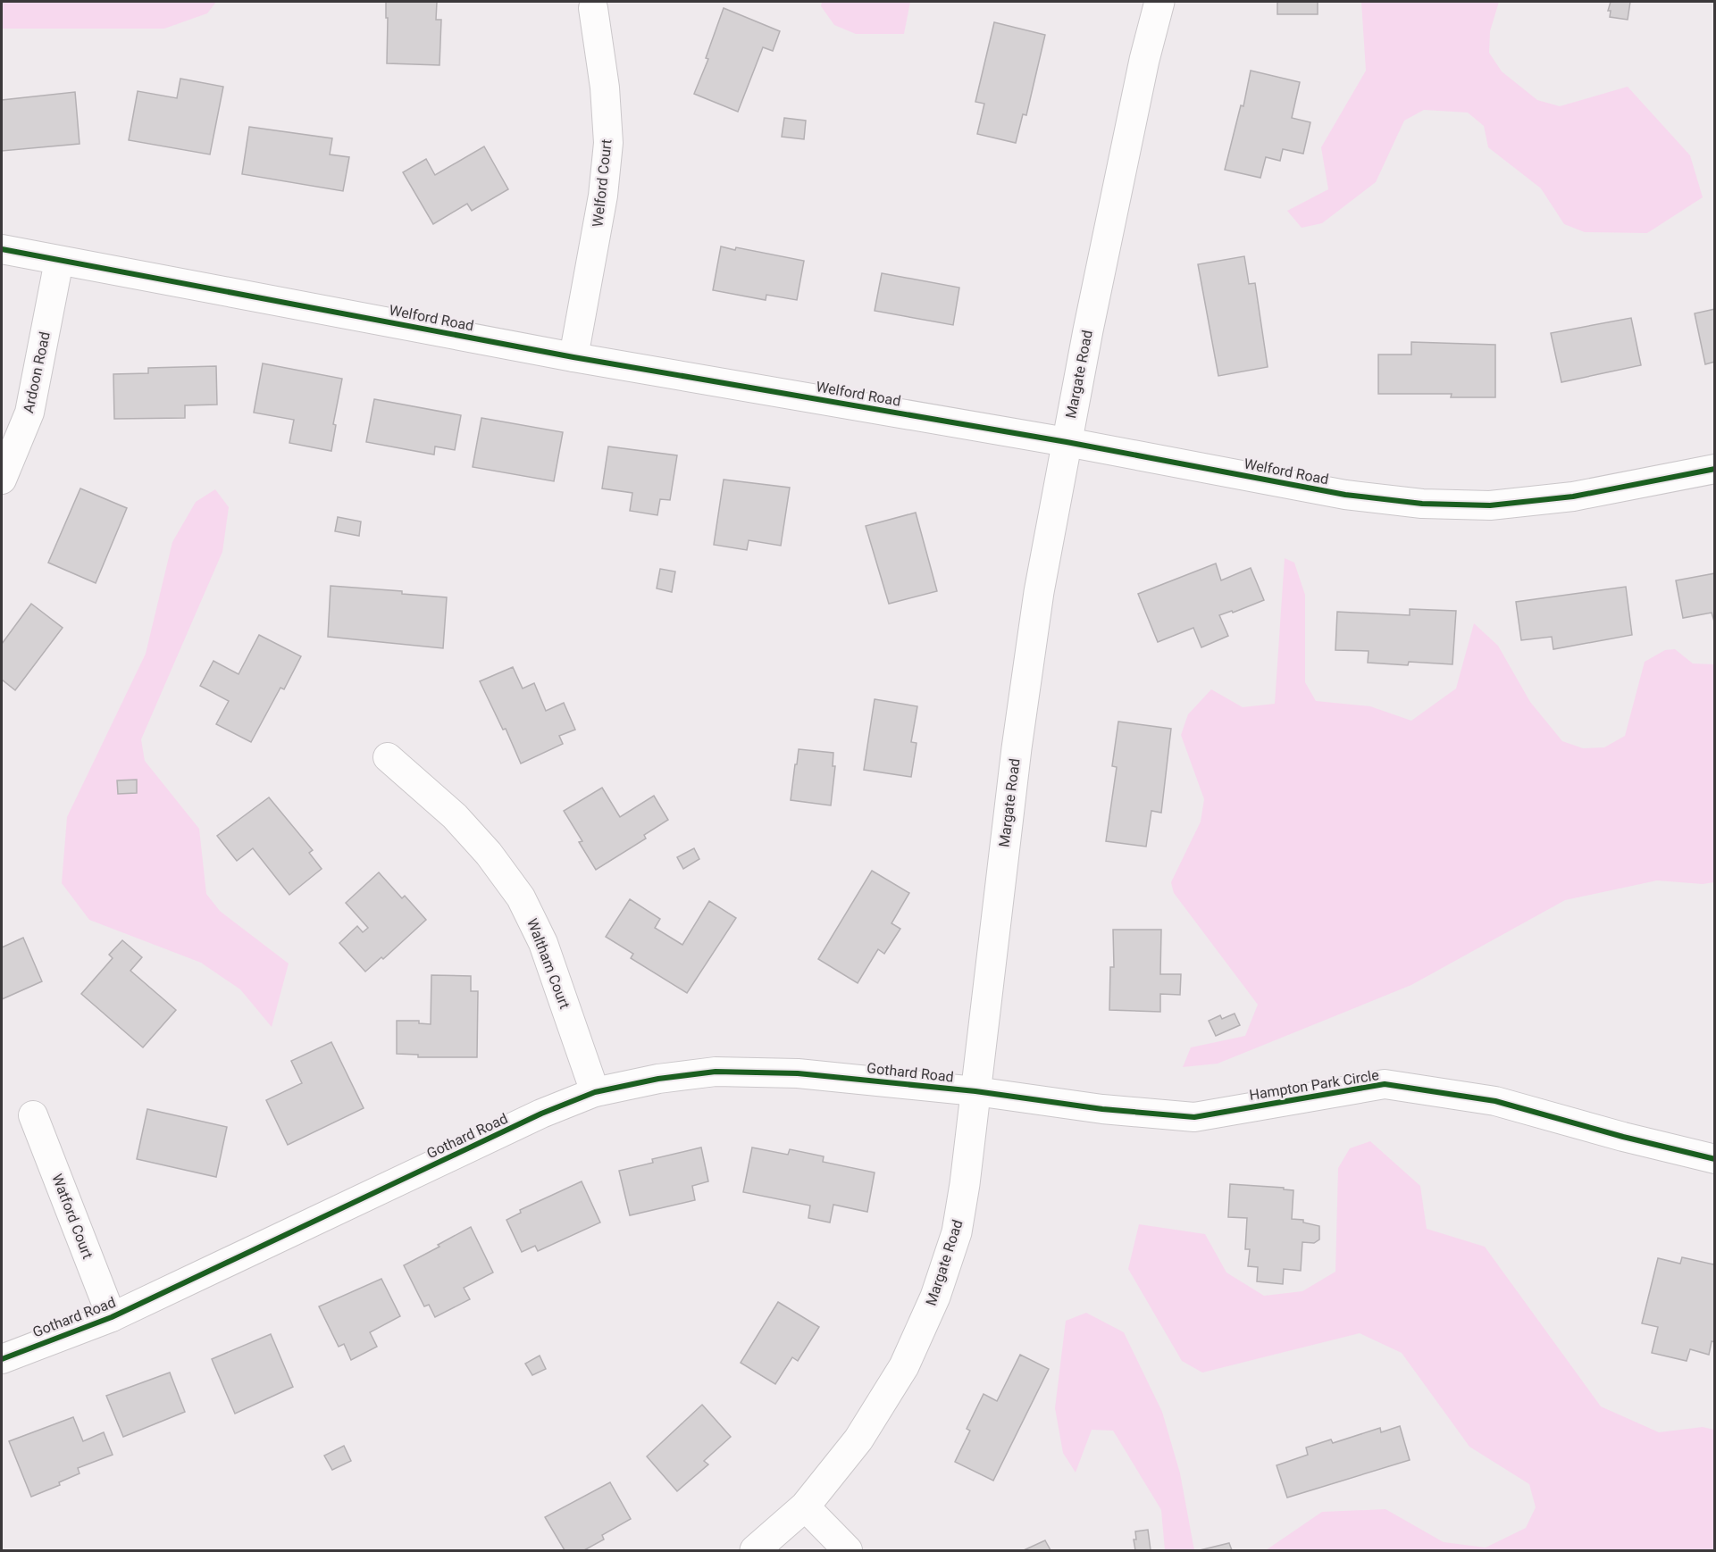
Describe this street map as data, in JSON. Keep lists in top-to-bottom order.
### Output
{
  "streets": {
    "street": [
      "Welford Court",
      "Welford Road",
      "Ardoon Road",
      "Margate Road",
      "Waltham Court",
      "Gothard Road",
      "Hampton Park Circle",
      "Watford Court"
    ]
  },
  "crossings": [
    ["Welford Court", "Welford Road"],
    ["Welford Road", "Ardoon Road"],
    ["Welford Road", "Margate Road"],
    ["Margate Road", "Gothard Road"],
    ["Margate Road", "Hampton Park Circle"],
    ["Waltham Court", "Gothard Road"],
    ["Gothard Road", "Hampton Park Circle"],
    ["Gothard Road", "Watford Court"]
  ]
}
